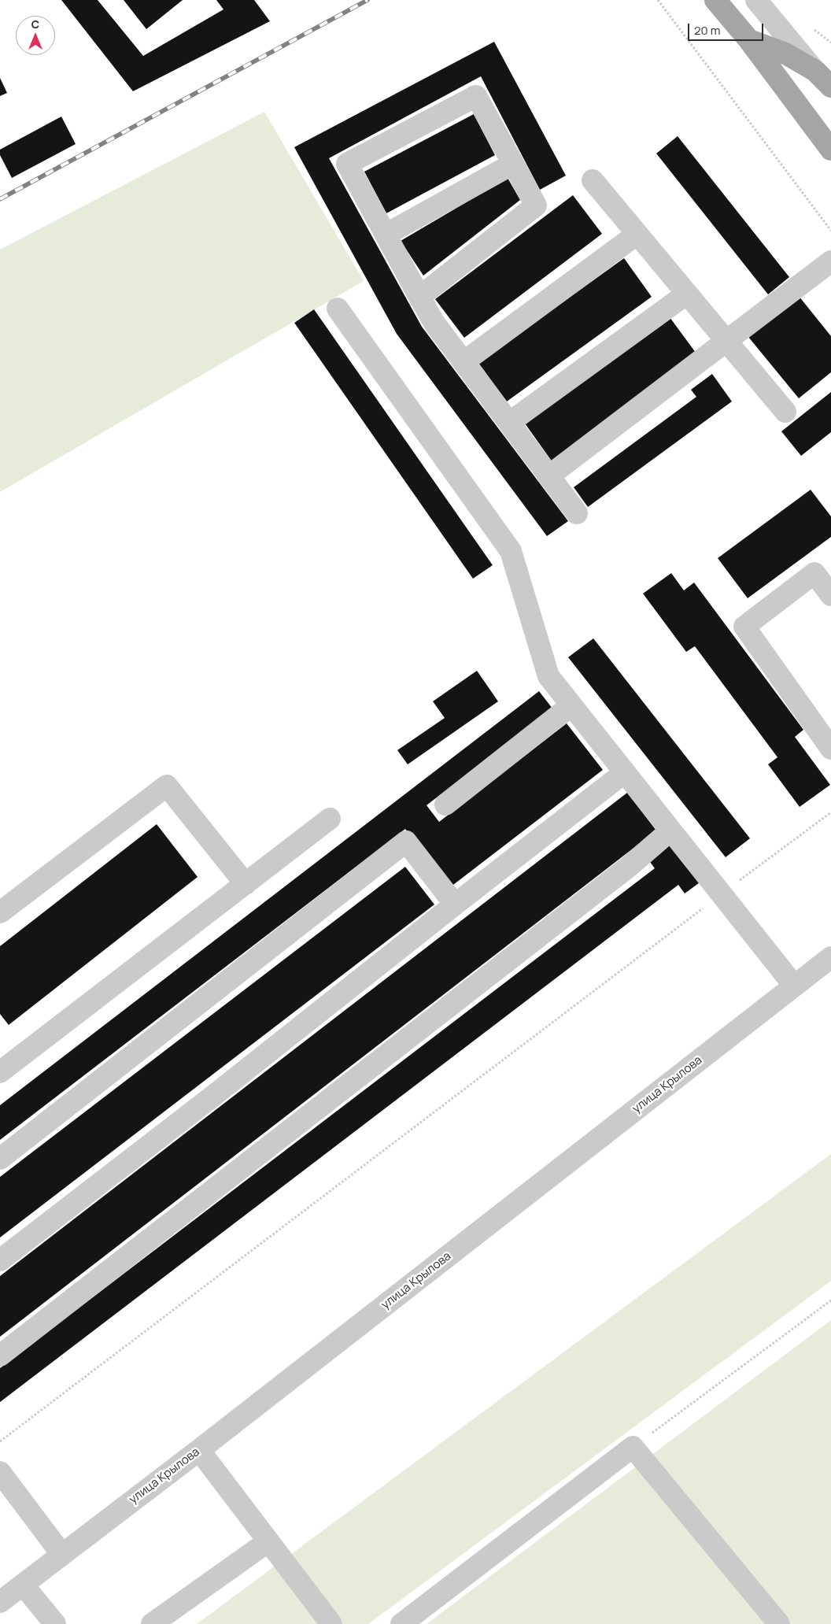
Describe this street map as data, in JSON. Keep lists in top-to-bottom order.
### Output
{
  "streets": {
    "street": ["улица Крылова"]
  },
  "scale_bar": "20 m",
  "north": "top"
}
